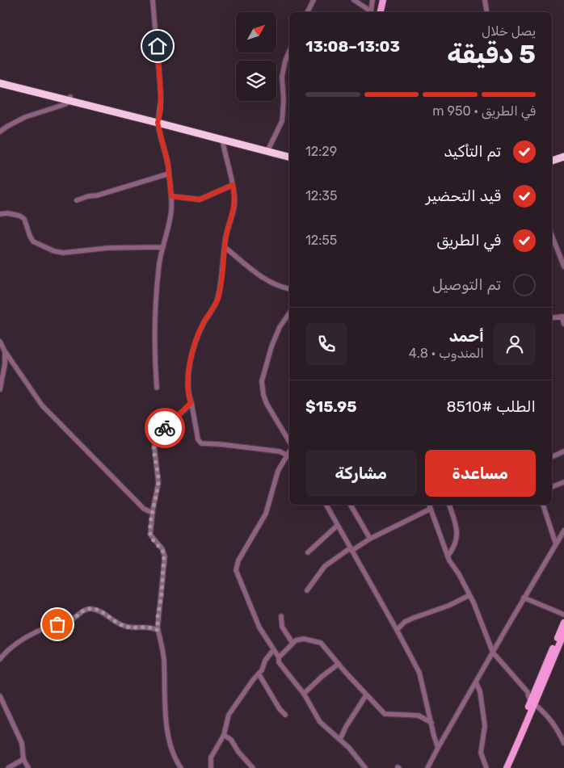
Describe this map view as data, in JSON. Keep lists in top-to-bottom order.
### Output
{
  "north": "top right",
  "page": {
    "heading": ["5 دقيقة", "يصل خلال", "13:03–13:08"],
    "panel": [
      "أحمد",
      "المندوب · 4.8",
      "الطلب #8510",
      "$15.95"
    ],
    "bar": "في الطريق · 950 m",
    "list": [
      ["تم التأكيد", "12:29"],
      ["قيد التحضير", "12:35"],
      ["في الطريق", "12:55"],
      "تم التوصيل"
    ],
    "buttons": ["مساعدة", "مشاركة"]
  }
}
